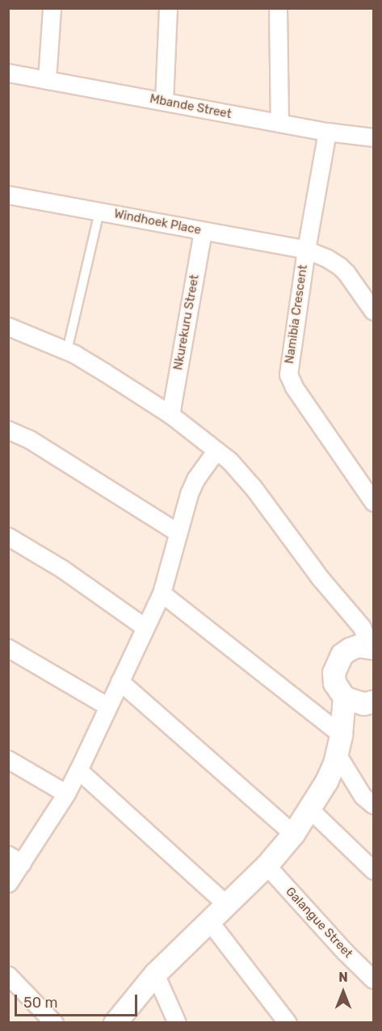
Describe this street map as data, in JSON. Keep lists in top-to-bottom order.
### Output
{
  "streets": {
    "street": [
      "Mbande Street",
      "Windhoek Place",
      "Namibia Crescent",
      "Nkurekuru Street",
      "Galangue Street"
    ]
  },
  "crossings": [
    ["Mbande Street", "Namibia Crescent"],
    ["Windhoek Place", "Namibia Crescent"],
    ["Windhoek Place", "Nkurekuru Street"]
  ],
  "scale_bar": "50 m",
  "north": "top"
}
